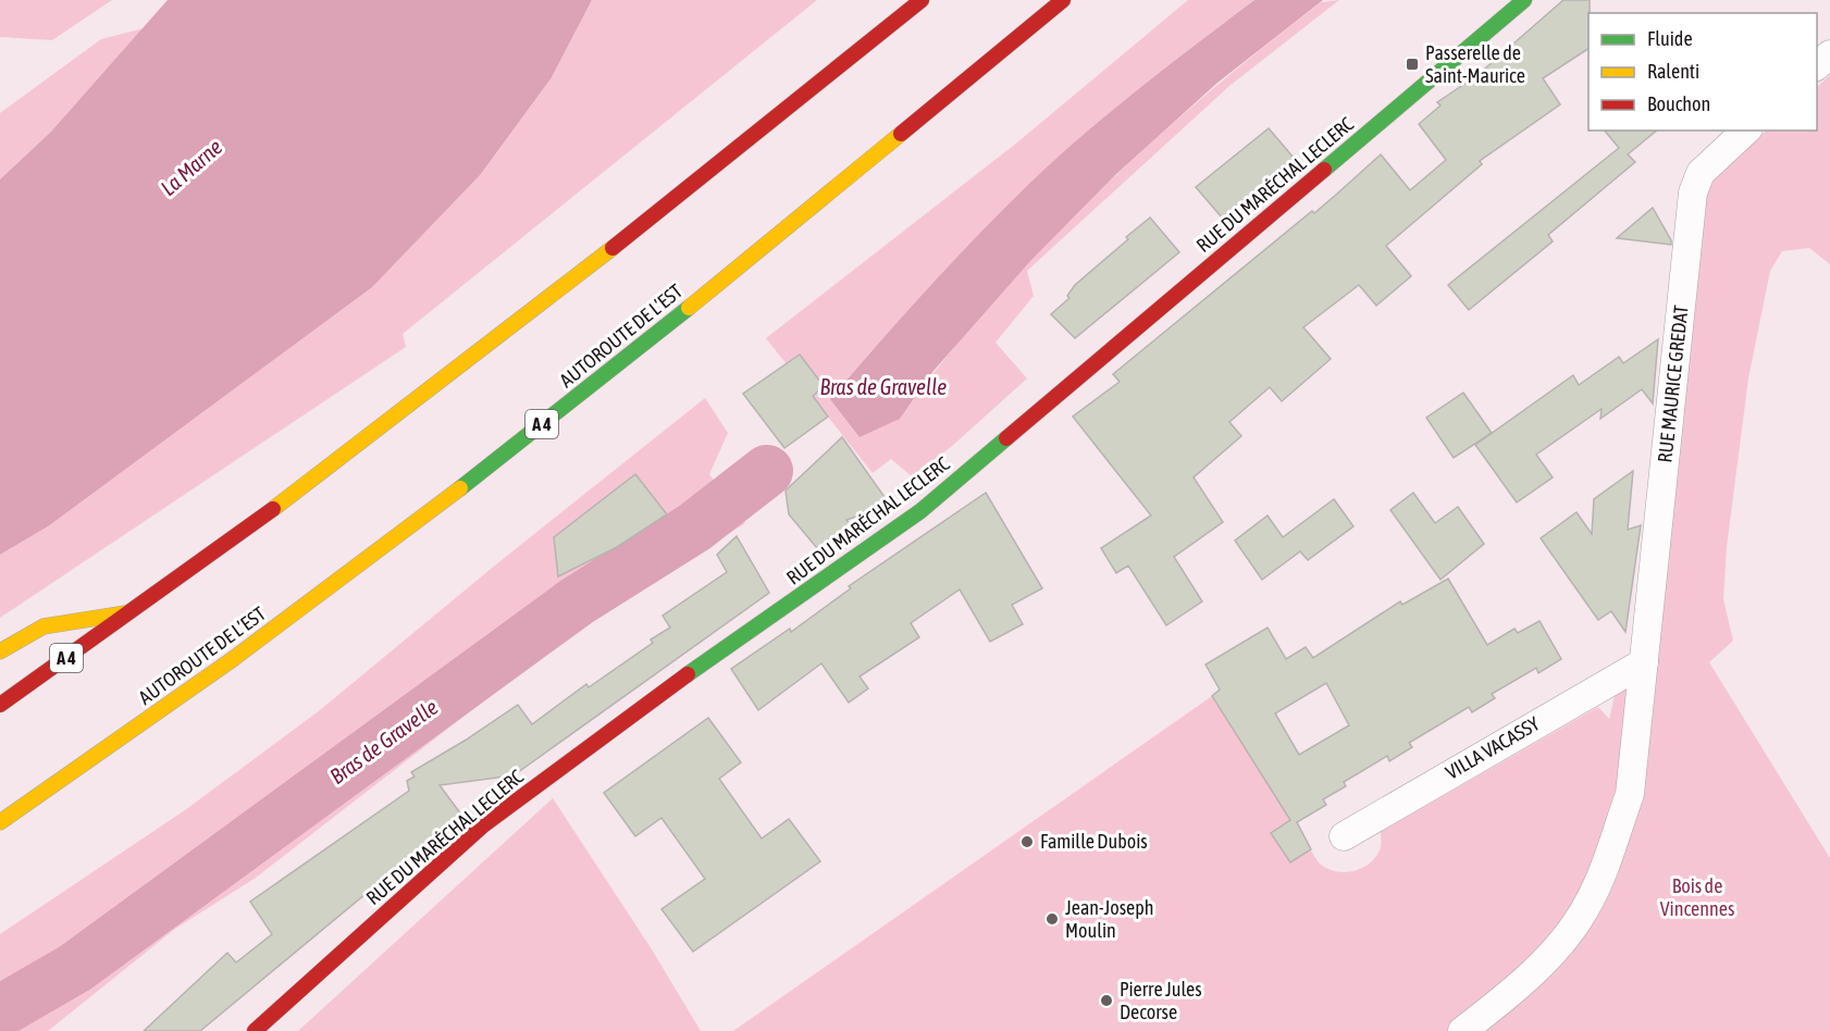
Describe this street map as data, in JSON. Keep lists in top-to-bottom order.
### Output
{
  "streets": {
    "main road": ["RUE DU MARÉCHAL LECLERC", "AUTOROUTE DE L’EST", "A 4"],
    "street": ["RUE MAURICE GREDAT", "VILLA VACASSY"]
  },
  "crossings": [
    ["RUE MAURICE GREDAT", "VILLA VACASSY"]
  ],
  "water": ["La Marne", "Bras de Gravelle"],
  "parks": ["Bois de Vincennes"],
  "places": {
    "transit": ["Passerelle de Saint-Maurice"],
    "other": ["Famille Dubois", "Jean-Joseph Moulin", "Pierre Jules Decorse"]
  },
  "legend": ["Fluide", "Ralenti", "Bouchon"]
}
